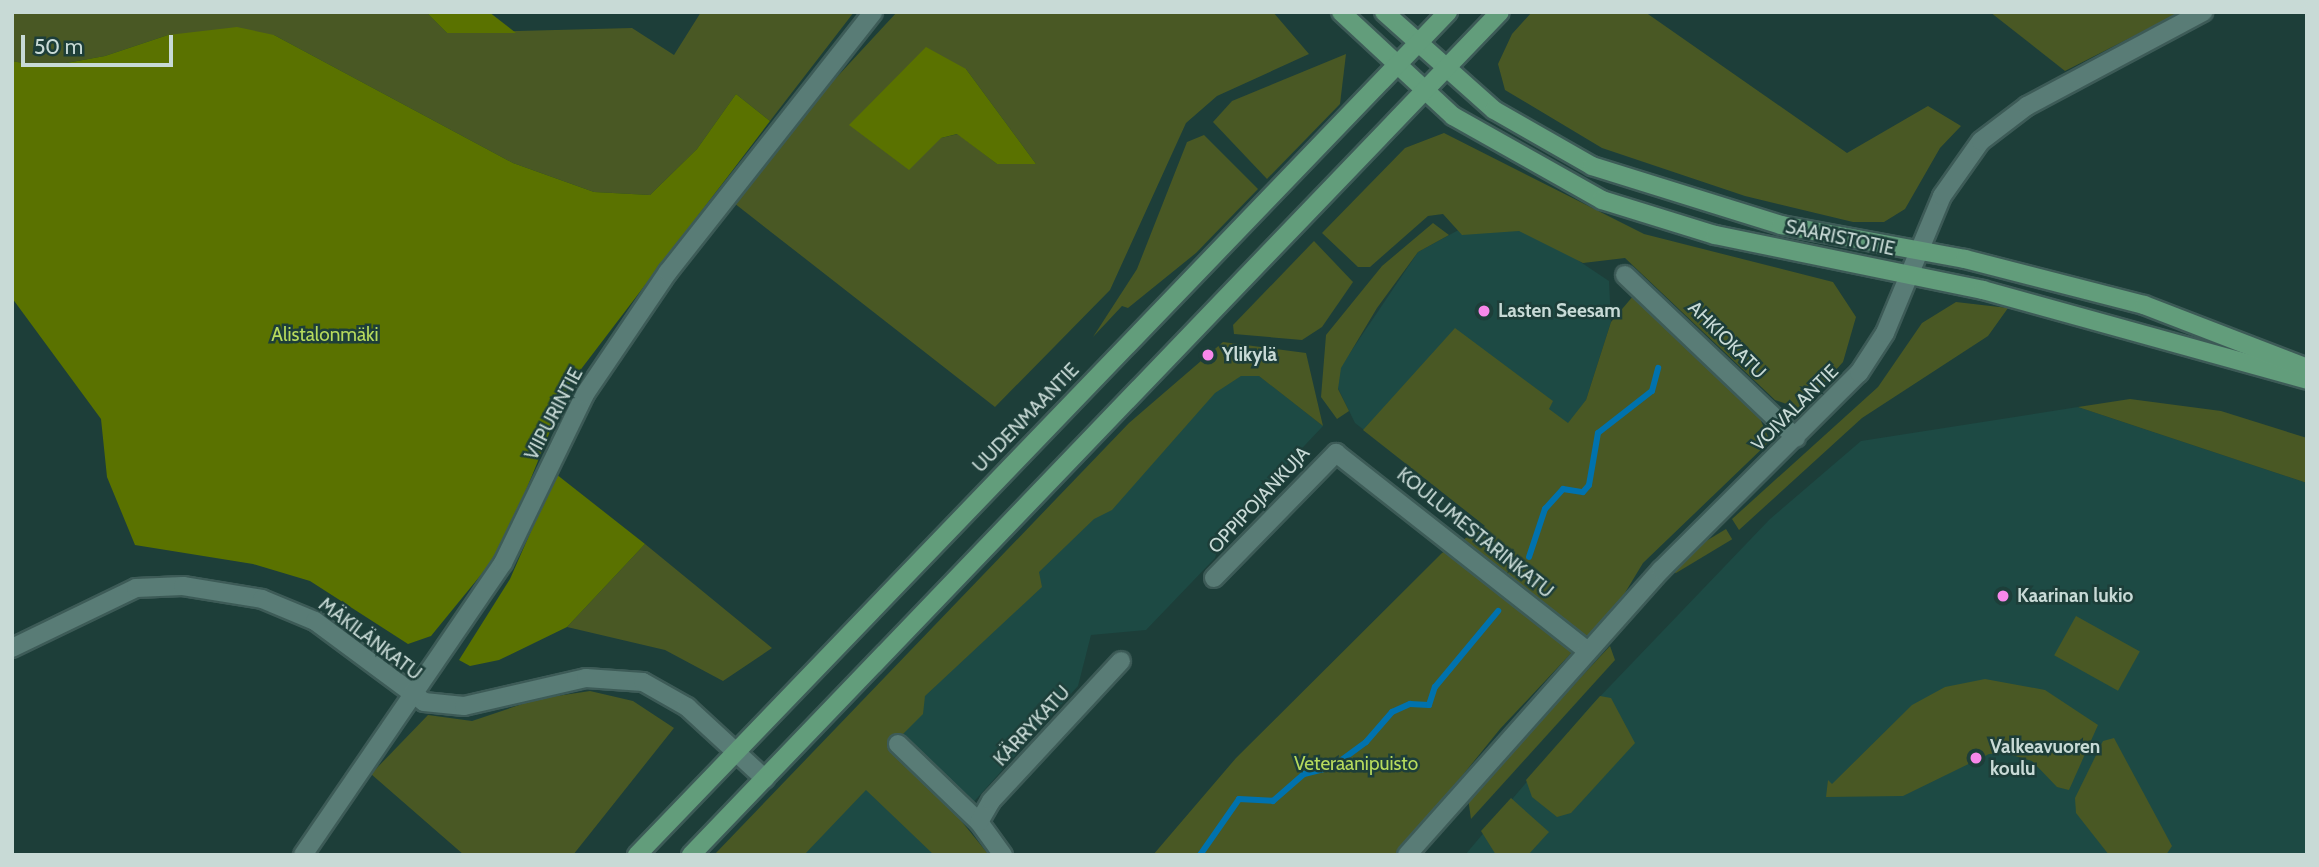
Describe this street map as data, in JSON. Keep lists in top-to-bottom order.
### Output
{
  "streets": {
    "main road": ["SAARISTOTIE", "UUDENMAANTIE"],
    "street": [
      "AHKIOKATU",
      "VOIVALANTIE",
      "VIIPURINTIE",
      "OPPIPOJANKUJA",
      "KOULUMESTARINKATU",
      "MÄKILÄNKATU",
      "KÄRRYKATU"
    ]
  },
  "crossings": [
    ["SAARISTOTIE", "VOIVALANTIE"],
    ["SAARISTOTIE", "UUDENMAANTIE"],
    ["AHKIOKATU", "VOIVALANTIE"],
    ["VOIVALANTIE", "KOULUMESTARINKATU"],
    ["VIIPURINTIE", "MÄKILÄNKATU"],
    ["UUDENMAANTIE", "MÄKILÄNKATU"],
    ["OPPIPOJANKUJA", "KOULUMESTARINKATU"]
  ],
  "parks": ["Alistalonmäki", "Veteraanipuisto"],
  "places": [
    "Lasten Seesam",
    "Ylikylä",
    "Kaarinan lukio",
    "Valkeavuoren koulu"
  ],
  "scale_bar": "50 m"
}
